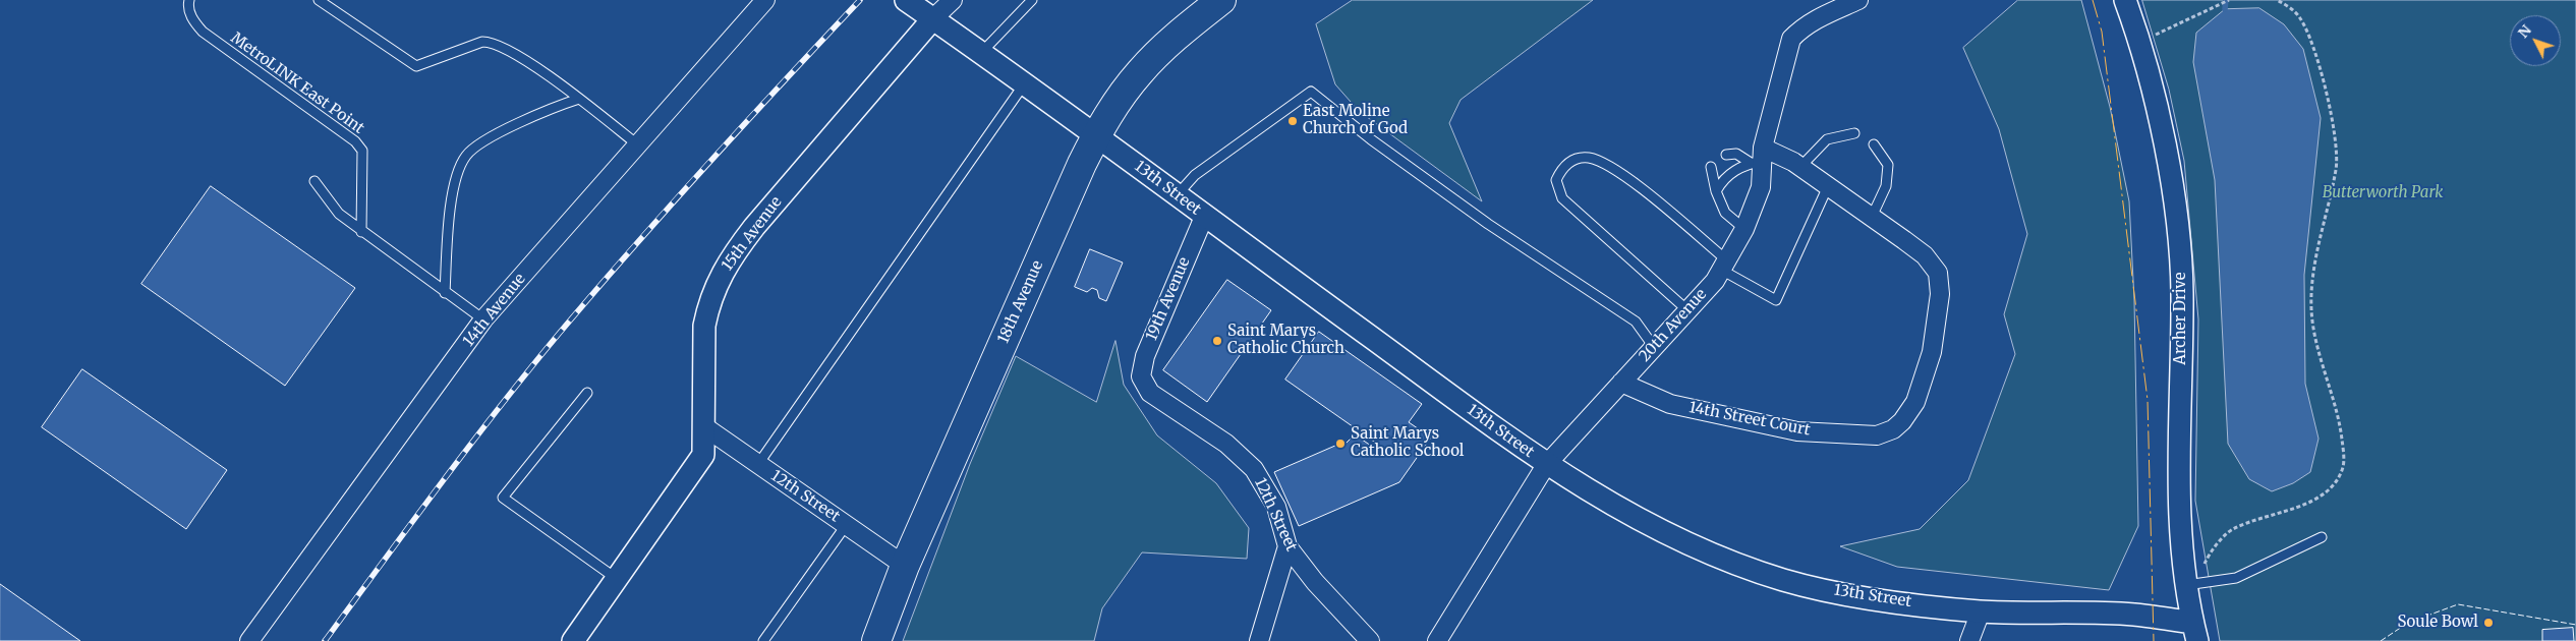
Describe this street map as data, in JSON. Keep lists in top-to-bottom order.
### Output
{
  "streets": {
    "main road": ["18th Avenue"],
    "street": [
      "13th Street",
      "15th Avenue",
      "19th Avenue",
      "14th Avenue",
      "Archer Drive",
      "20th Avenue",
      "14th Street Court",
      "12th Street"
    ],
    "lane": ["MetroLINK East Point"]
  },
  "crossings": [
    ["13th Street", "15th Avenue"],
    ["13th Street", "19th Avenue"],
    ["13th Street", "18th Avenue"],
    ["13th Street", "Archer Drive"],
    ["13th Street", "20th Avenue"],
    ["15th Avenue", "12th Street"],
    ["19th Avenue", "12th Street"],
    ["18th Avenue", "12th Street"],
    ["20th Avenue", "14th Street Court"]
  ],
  "parks": ["Butterworth Park"],
  "places": [
    "East Moline Church of God",
    "Saint Marys Catholic Church",
    "Saint Marys Catholic School",
    "Soule Bowl"
  ],
  "north": "top left"
}
